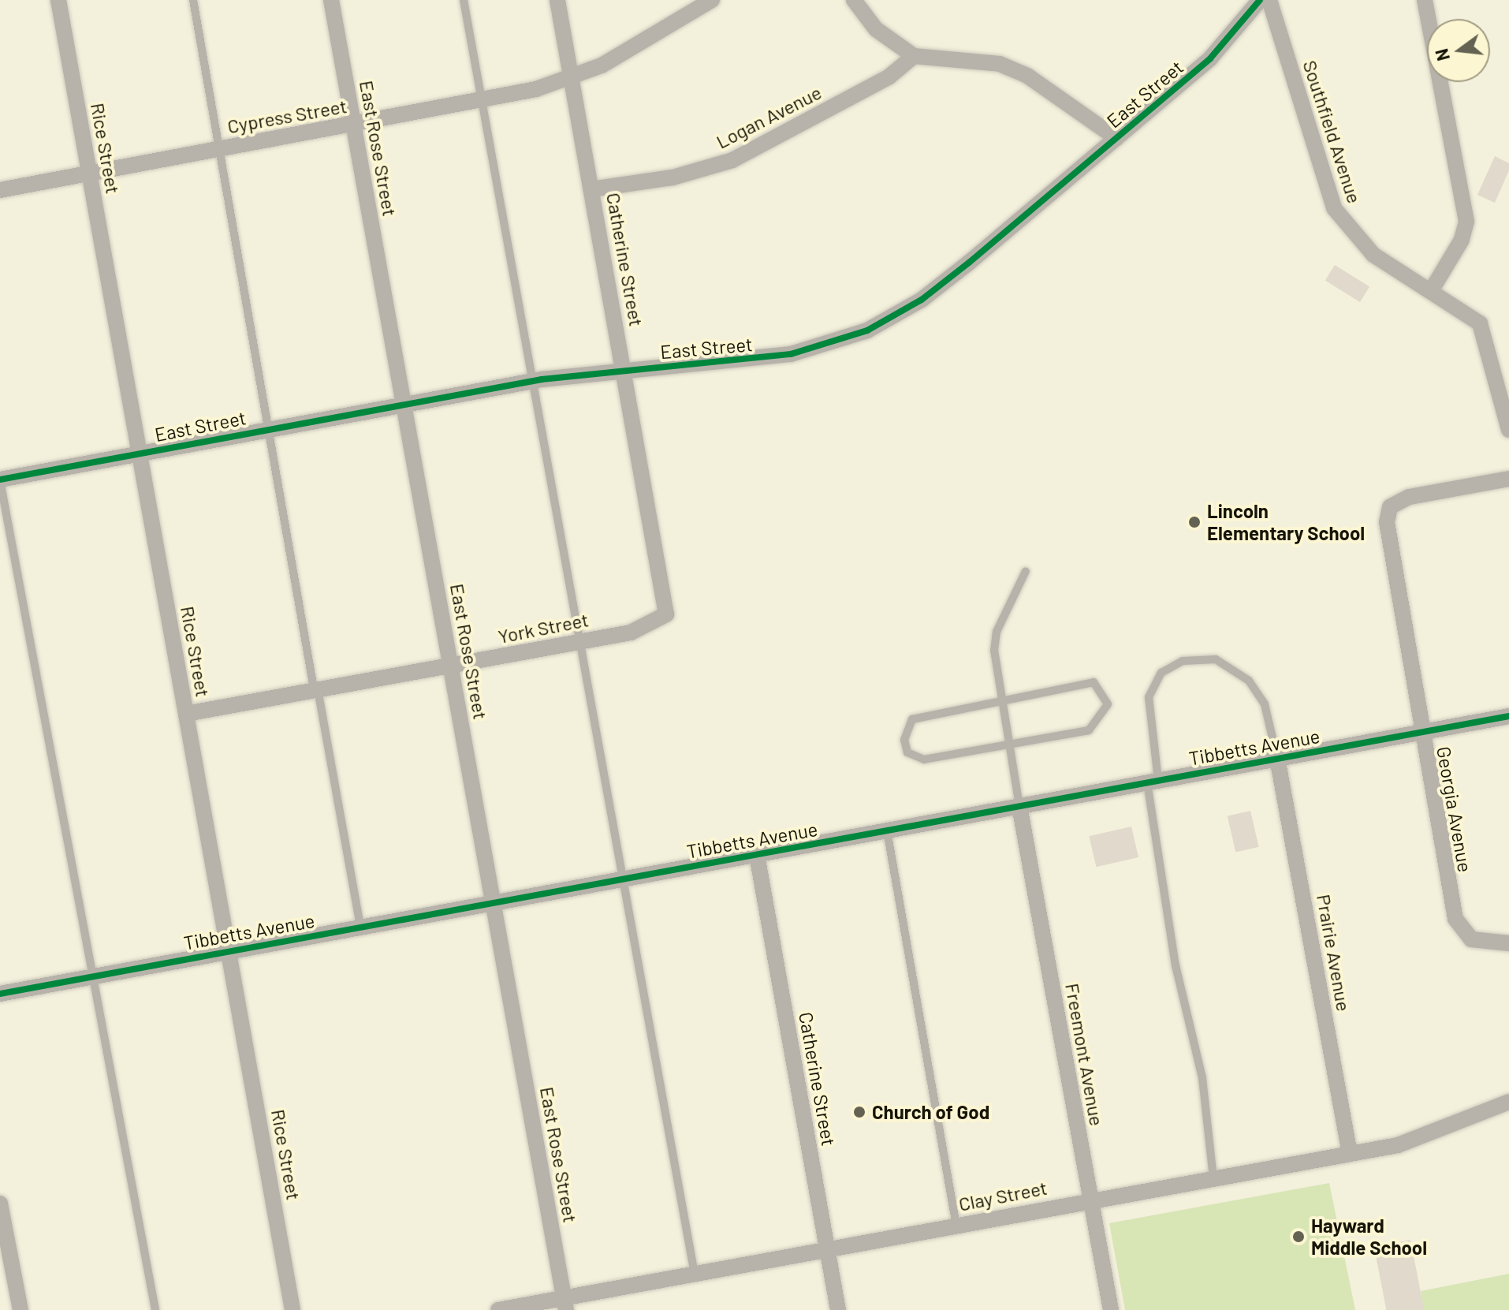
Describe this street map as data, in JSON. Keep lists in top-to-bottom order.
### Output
{
  "streets": {
    "street": [
      "East Street",
      "Cypress Street",
      "Logan Avenue",
      "Southfield Avenue",
      "Rice Street",
      "East Rose Street",
      "Catherine Street",
      "York Street",
      "Tibbetts Avenue",
      "Georgia Avenue",
      "Prairie Avenue",
      "Freemont Avenue",
      "Clay Street"
    ]
  },
  "crossings": [
    ["East Street", "Rice Street"],
    ["East Street", "East Rose Street"],
    ["East Street", "Catherine Street"],
    ["Cypress Street", "Rice Street"],
    ["Cypress Street", "East Rose Street"],
    ["Cypress Street", "Catherine Street"],
    ["Logan Avenue", "Catherine Street"],
    ["Rice Street", "York Street"],
    ["Rice Street", "Tibbetts Avenue"],
    ["East Rose Street", "York Street"],
    ["East Rose Street", "Tibbetts Avenue"],
    ["East Rose Street", "Clay Street"],
    ["Catherine Street", "York Street"],
    ["Catherine Street", "Tibbetts Avenue"],
    ["Catherine Street", "Clay Street"],
    ["Tibbetts Avenue", "Georgia Avenue"],
    ["Tibbetts Avenue", "Prairie Avenue"],
    ["Tibbetts Avenue", "Freemont Avenue"],
    ["Prairie Avenue", "Clay Street"],
    ["Freemont Avenue", "Clay Street"]
  ],
  "places": ["Lincoln Elementary School", "Church of God", "Hayward Middle School"],
  "north": "left"
}
